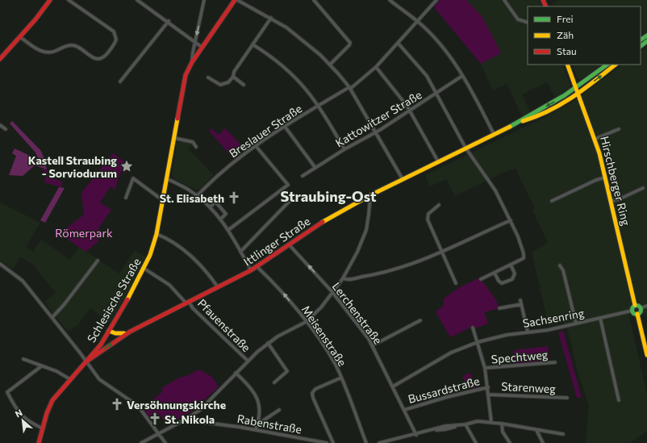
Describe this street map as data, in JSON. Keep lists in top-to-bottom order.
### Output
{
  "streets": {
    "street": [
      "Kattowitzer Straße",
      "Breslauer Straße",
      "Hirschberger Ring",
      "Ittlinger Straße",
      "Schlesische Straße",
      "Lerchenstraße",
      "Sachsenring",
      "Pfauenstraße",
      "Meisenstraße",
      "Spechtweg",
      "Starenweg",
      "Bussardstraße",
      "Rabenstraße"
    ]
  },
  "crossings": [
    ["Hirschberger Ring", "Ittlinger Straße"],
    ["Hirschberger Ring", "Sachsenring"],
    ["Ittlinger Straße", "Schlesische Straße"],
    ["Ittlinger Straße", "Lerchenstraße"],
    ["Ittlinger Straße", "Pfauenstraße"],
    ["Ittlinger Straße", "Meisenstraße"],
    ["Schlesische Straße", "Pfauenstraße"],
    ["Lerchenstraße", "Sachsenring"],
    ["Lerchenstraße", "Bussardstraße"]
  ],
  "one_way": ["Meisenstraße"],
  "districts": ["Straubing-Ost"],
  "parks": ["Römerpark"],
  "places": {
    "place": ["Kastell Straubing - Sorviodurum"],
    "church": ["St. Elisabeth", "Versöhnungskirche", "St. Nikola"]
  },
  "legend": ["Frei", "Zäh", "Stau"],
  "north": "top left"
}
